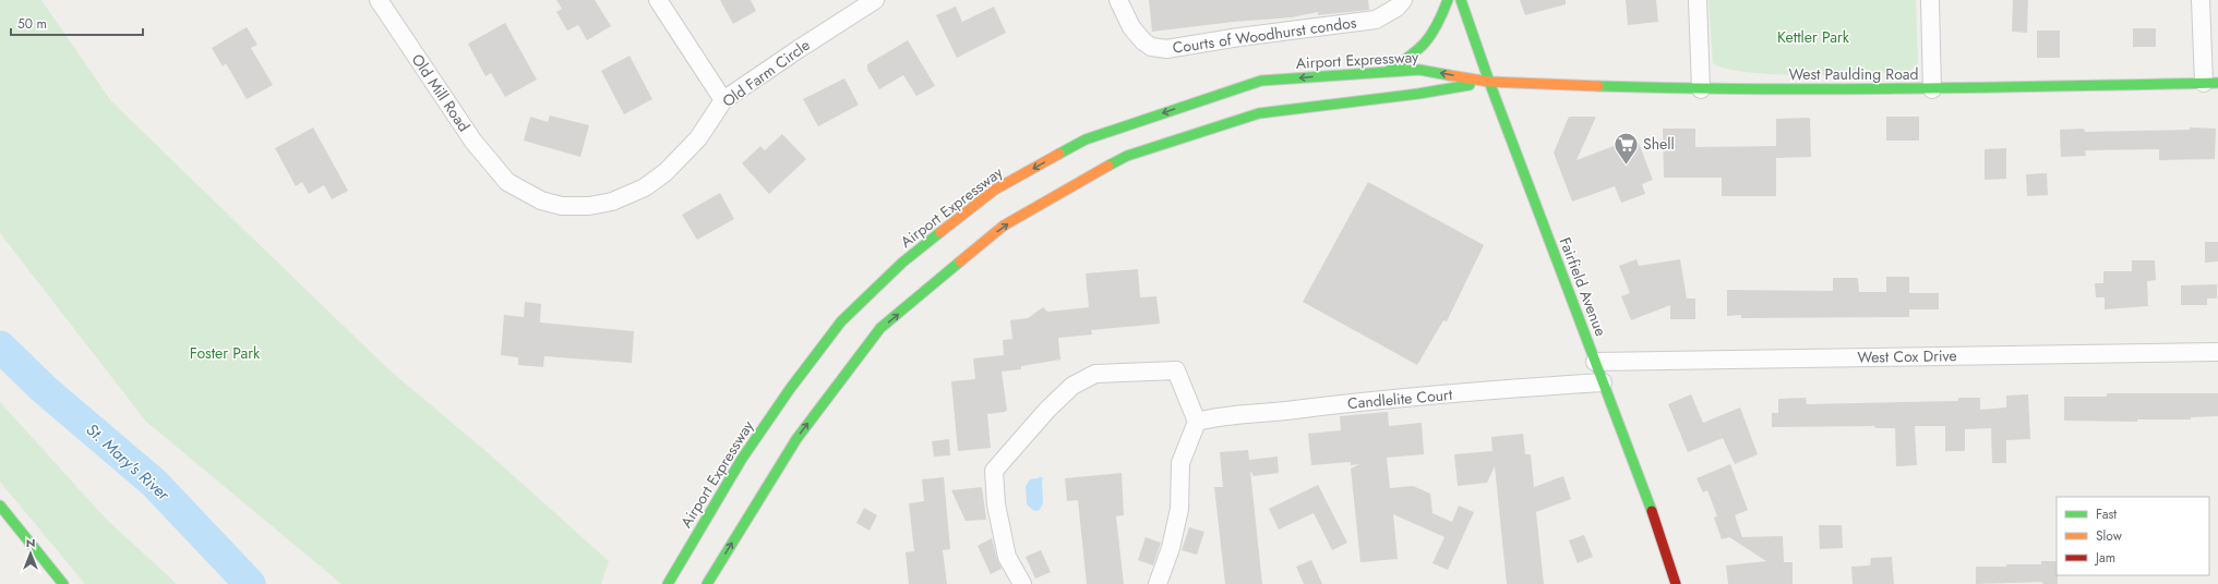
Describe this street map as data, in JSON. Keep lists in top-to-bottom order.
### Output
{
  "streets": {
    "main road": ["Airport Expressway", "West Paulding Road", "Fairfield Avenue"],
    "street": [
      "Courts of Woodhurst condos",
      "Old Farm Circle",
      "Old Mill Road",
      "West Cox Drive",
      "Candlelite Court"
    ]
  },
  "crossings": [
    ["Airport Expressway", "West Paulding Road"],
    ["Airport Expressway", "Fairfield Avenue"],
    ["Old Farm Circle", "Old Mill Road"],
    ["West Paulding Road", "Fairfield Avenue"],
    ["Fairfield Avenue", "West Cox Drive"],
    ["Fairfield Avenue", "Candlelite Court"]
  ],
  "water": ["St. Mary's River"],
  "parks": ["Kettler Park", "Foster Park"],
  "places": {
    "supermarket": ["Shell"]
  },
  "legend": ["Fast", "Slow", "Jam"],
  "scale_bar": "50 m",
  "north": "top"
}
